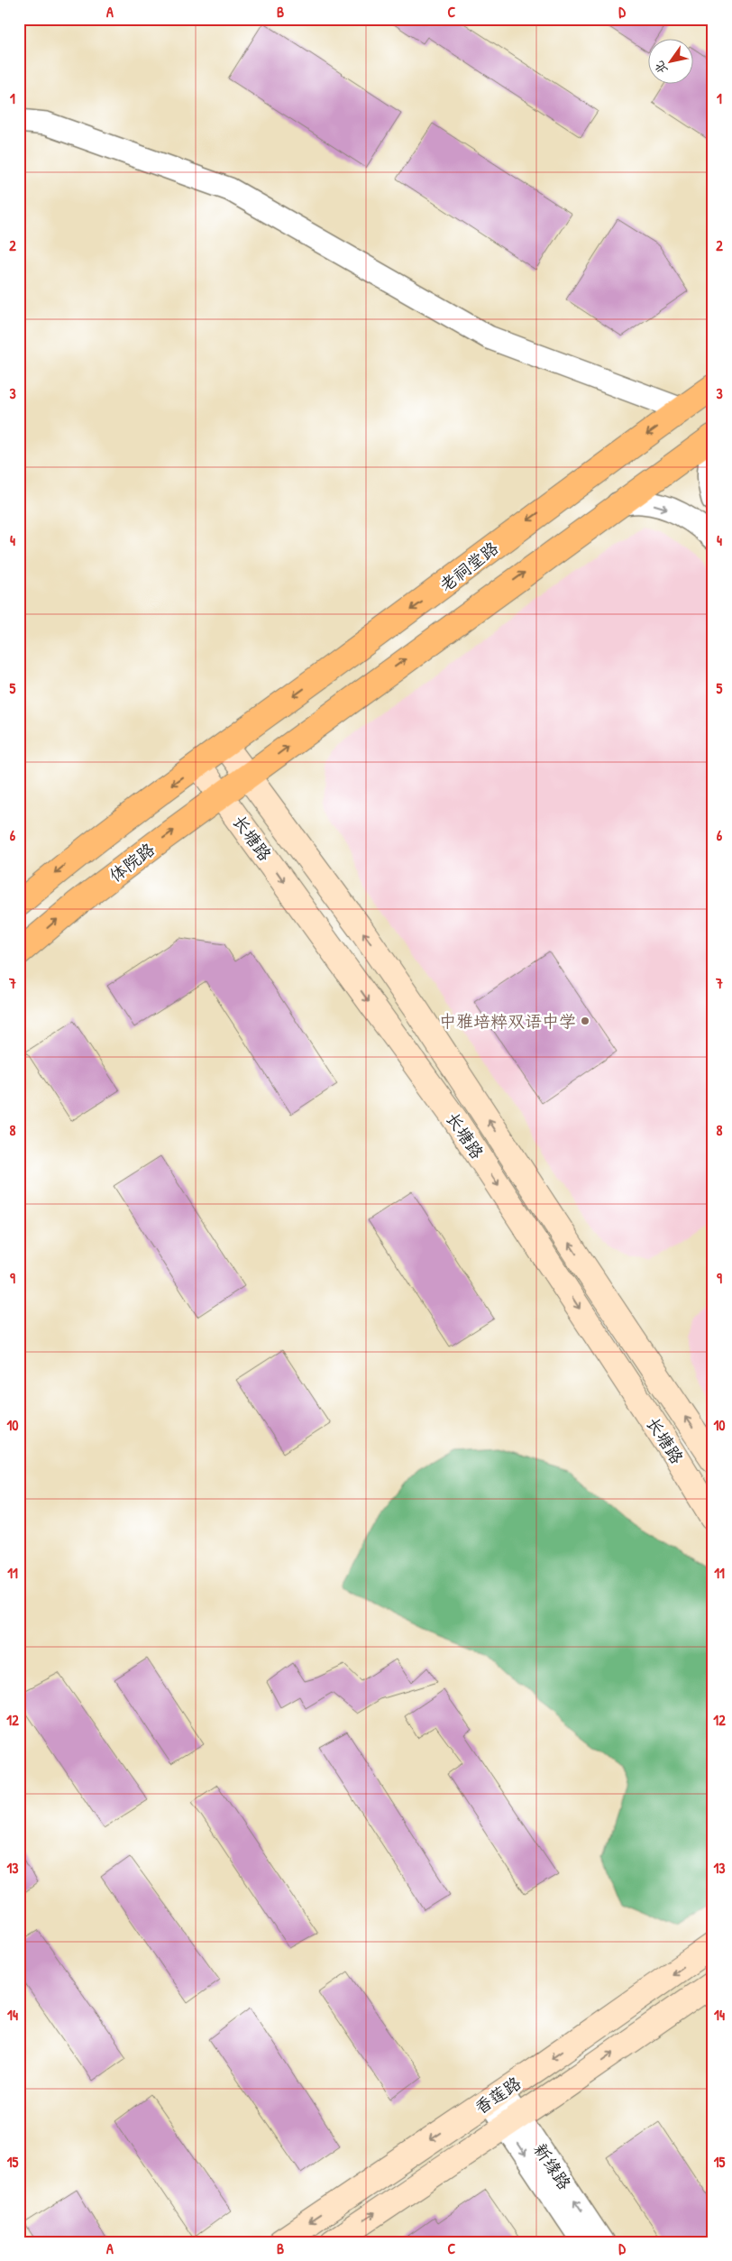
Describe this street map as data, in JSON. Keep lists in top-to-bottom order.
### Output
{
  "streets": {
    "main road": [
      "老祠堂路",
      "长塘路",
      "体院路",
      "香莲路"
    ],
    "street": ["新缘路"]
  },
  "crossings": [
    ["老祠堂路", "长塘路"],
    ["长塘路", "体院路"],
    ["香莲路", "新缘路"]
  ],
  "places": ["中雅培粹双语中学"],
  "north": "bottom left",
  "grid": {
    "columns": [
      "A",
      "B",
      "C",
      "D"
    ],
    "rows": [
      "1",
      "2",
      "3",
      "4",
      "5",
      "6",
      "7",
      "8",
      "9",
      "10",
      "11",
      "12",
      "13",
      "14",
      "15"
    ]
  }
}
